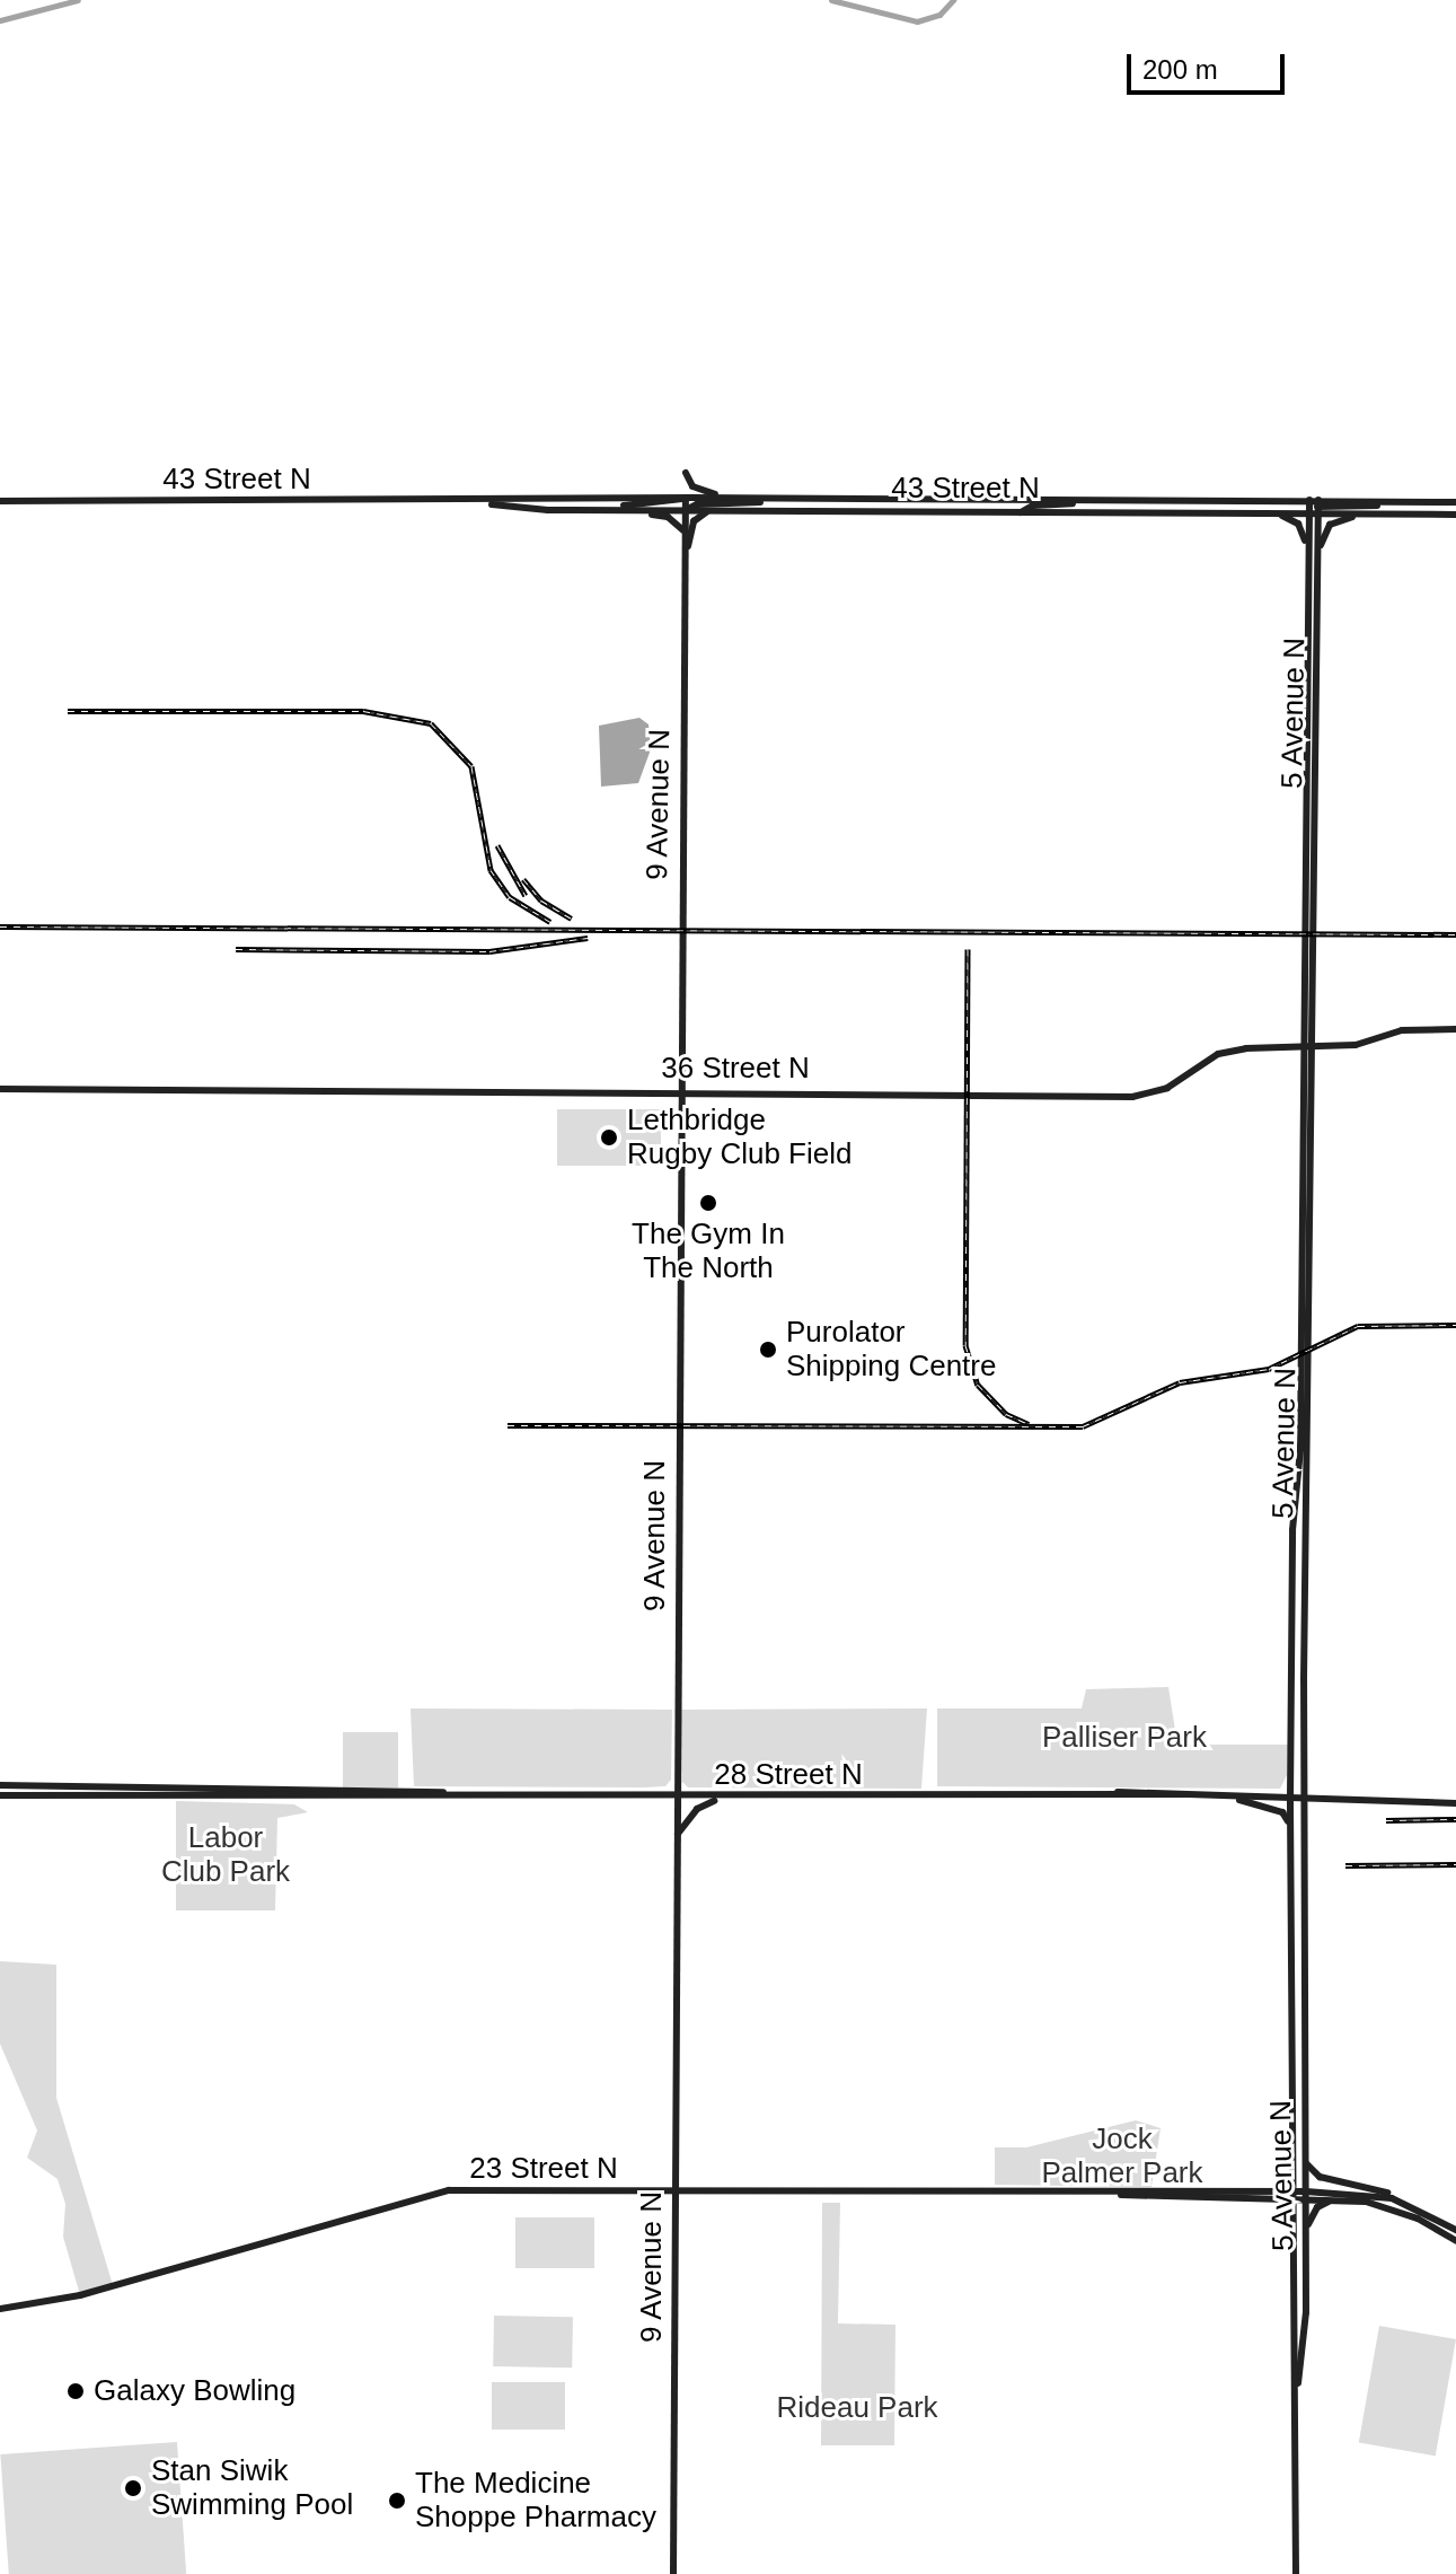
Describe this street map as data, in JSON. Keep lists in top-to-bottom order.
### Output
{
  "streets": {
    "main road": [
      "43 Street N",
      "5 Avenue N",
      "9 Avenue N",
      "36 Street N",
      "28 Street N",
      "23 Street N"
    ]
  },
  "crossings": [
    ["43 Street N", "5 Avenue N"],
    ["43 Street N", "9 Avenue N"],
    ["5 Avenue N", "36 Street N"],
    ["5 Avenue N", "28 Street N"],
    ["5 Avenue N", "23 Street N"],
    ["9 Avenue N", "36 Street N"],
    ["9 Avenue N", "28 Street N"],
    ["9 Avenue N", "23 Street N"]
  ],
  "parks": [
    "Palliser Park",
    "Labor Club Park",
    "Jock Palmer Park",
    "Rideau Park"
  ],
  "places": [
    "Lethbridge Rugby Club Field",
    "The Gym In The North",
    "Purolator Shipping Centre",
    "Galaxy Bowling",
    "Stan Siwik Swimming Pool",
    "The Medicine Shoppe Pharmacy"
  ],
  "scale_bar": "200 m"
}
